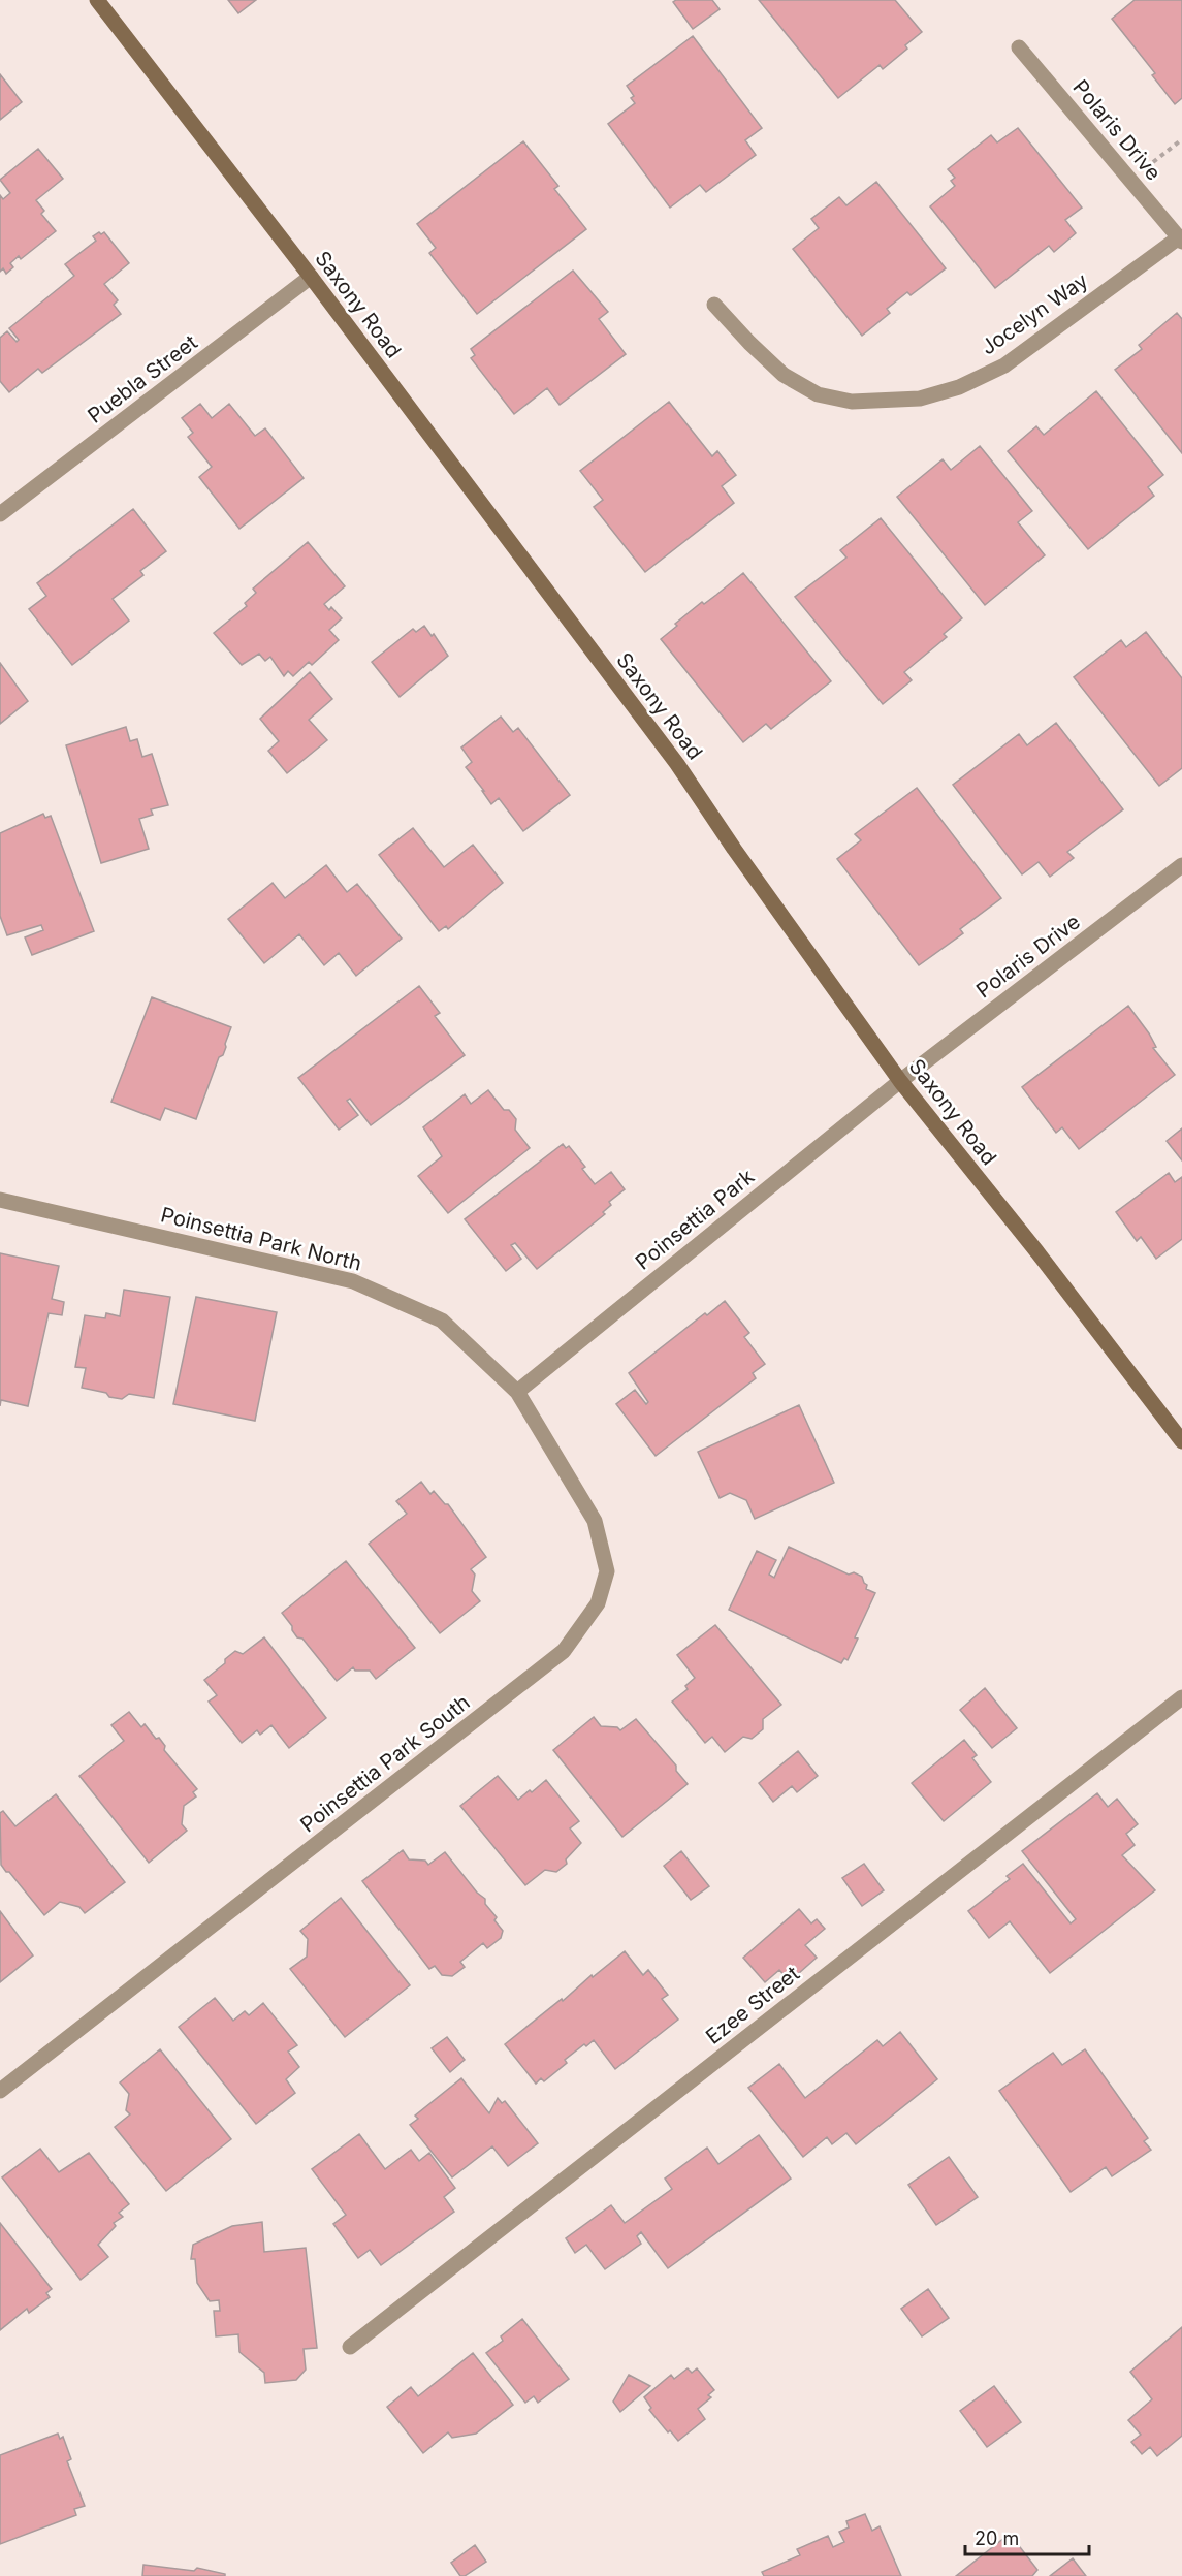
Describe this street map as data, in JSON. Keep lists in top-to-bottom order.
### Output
{
  "streets": {
    "street": [
      "Polaris Drive",
      "Saxony Road",
      "Jocelyn Way",
      "Puebla Street",
      "Poinsettia Park",
      "Poinsettia Park North",
      "Poinsettia Park South",
      "Ezee Street"
    ]
  },
  "crossings": [
    ["Polaris Drive", "Saxony Road"],
    ["Polaris Drive", "Jocelyn Way"],
    ["Polaris Drive", "Poinsettia Park"],
    ["Saxony Road", "Puebla Street"],
    ["Saxony Road", "Poinsettia Park"],
    ["Poinsettia Park", "Poinsettia Park North"],
    ["Poinsettia Park", "Poinsettia Park South"],
    ["Poinsettia Park North", "Poinsettia Park South"]
  ],
  "scale_bar": "20 m"
}
